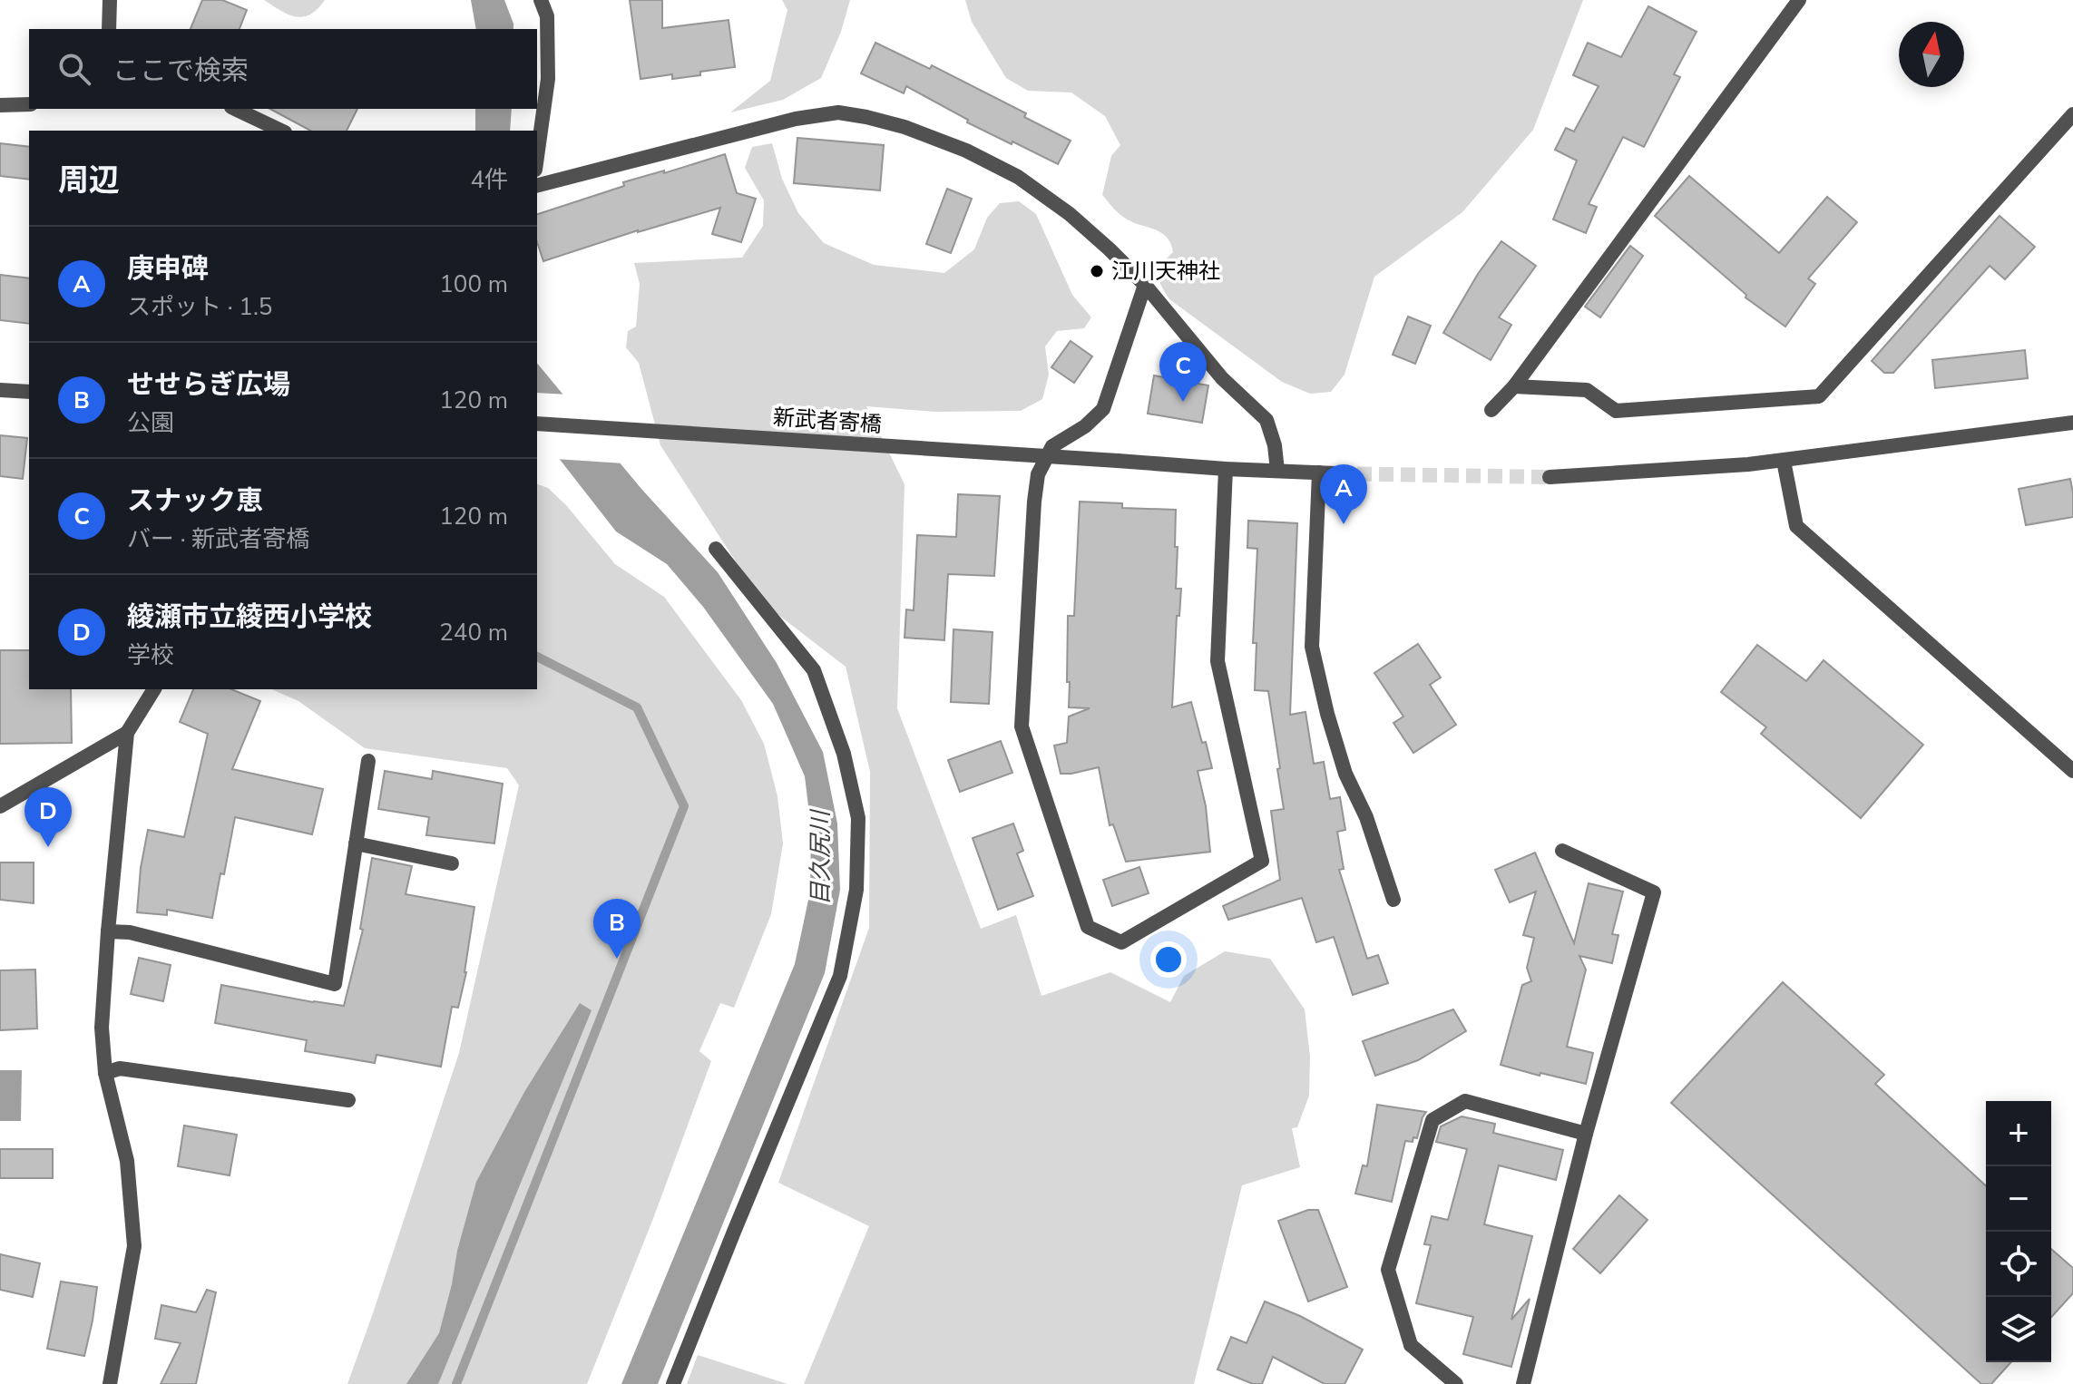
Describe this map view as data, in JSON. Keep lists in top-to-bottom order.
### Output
{
  "streets": {
    "street": ["新武者寄橋"]
  },
  "water": ["目久尻川"],
  "places": ["江川天神社"],
  "north": "top",
  "page": {
    "search": "ここで検索",
    "heading": ["周辺", "4件"],
    "list": [
      {
        "mark": "A",
        "name": "庚申碑",
        "note": "スポット · 1.5",
        "value": "100 m"
      },
      {
        "mark": "B",
        "name": "せせらぎ広場",
        "note": "公園",
        "value": "120 m"
      },
      {
        "mark": "C",
        "name": "スナック恵",
        "note": "バー · 新武者寄橋",
        "value": "120 m"
      },
      {
        "mark": "D",
        "name": "綾瀬市立綾西小学校",
        "note": "学校",
        "value": "240 m"
      }
    ],
    "pins": [
      "C",
      "A",
      "D",
      "B"
    ],
    "map_buttons": ["+", "−"]
  }
}
